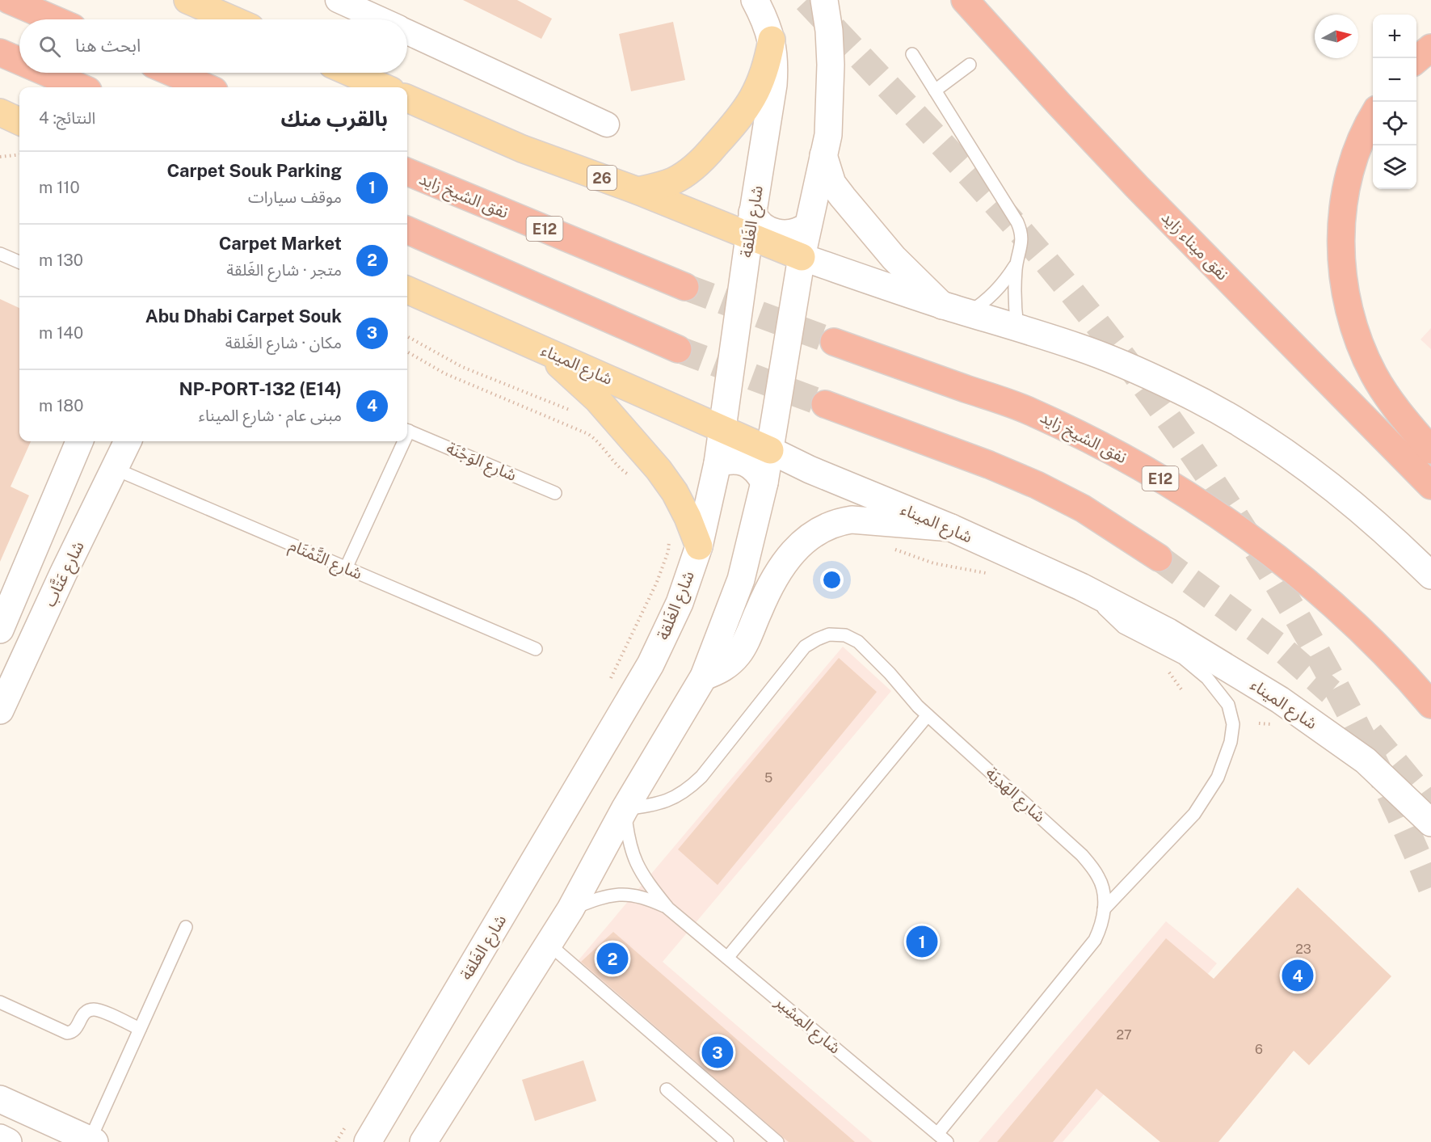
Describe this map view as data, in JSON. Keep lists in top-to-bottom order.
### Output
{
  "streets": {
    "highway": ["نفق الشيخ زايد", "E12", "نفق ميناء زايد"],
    "main road": [
      "26",
      "شارع الغَلقة",
      "شارع الميناء",
      "شارع عَتَّاب"
    ],
    "lane": [
      "شارع الوَجْنَة",
      "شارع التَّمْتَام",
      "شارع الهَدِيَة",
      "شارع المِشِير"
    ]
  },
  "crossings": [
    ["26", "شارع الغَلقة"],
    ["شارع الغَلقة", "شارع الميناء"],
    ["شارع الوَجْنَة", "شارع التَّمْتَام"],
    ["شارع التَّمْتَام", "شارع عَتَّاب"],
    ["شارع الهَدِيَة", "شارع المِشِير"]
  ],
  "house_numbers": [
    "5",
    "23",
    "27",
    "6"
  ],
  "north": "right",
  "page": {
    "map_buttons": ["+", "−"],
    "search": "ابحث هنا",
    "heading": ["بالقرب منك", "النتائج: 4"],
    "list": [
      {
        "mark": "1",
        "name": "Carpet Souk Parking",
        "note": "موقف سيارات",
        "value": "110 m"
      },
      {
        "mark": "2",
        "name": "Carpet Market",
        "note": "متجر · شارع الغَلقة",
        "value": "130 m"
      },
      {
        "mark": "3",
        "name": "Abu Dhabi Carpet Souk",
        "note": "مكان · شارع الغَلقة",
        "value": "140 m"
      },
      {
        "mark": "4",
        "name": "NP-PORT-132 (E14)",
        "note": "مبنى عام · شارع الميناء",
        "value": "180 m"
      }
    ],
    "pins": [
      "1",
      "2",
      "4",
      "3"
    ]
  }
}
